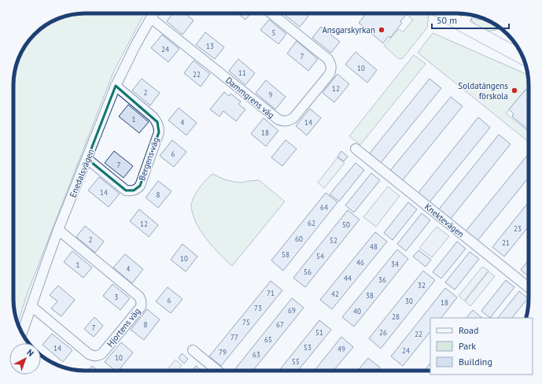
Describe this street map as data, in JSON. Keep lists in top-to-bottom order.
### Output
{
  "streets": {
    "street": [
      "Dammgrens väg",
      "Bergens väg",
      "Enedalsvägen",
      "Knektevägen",
      "Hjortens väg"
    ]
  },
  "crossings": [
    ["Dammgrens väg", "Enedalsvägen"],
    ["Bergens väg", "Enedalsvägen"],
    ["Enedalsvägen", "Hjortens väg"]
  ],
  "places": ["Ansgarskyrkan", "Soldatängens förskola"],
  "house_numbers": [
    "5",
    "13",
    "24",
    "7",
    "10",
    "11",
    "22",
    "12",
    "2",
    "9",
    "1",
    "4",
    "14",
    "18",
    "6",
    "7",
    "14",
    "8",
    "64",
    "62",
    "12",
    "50",
    "23",
    "60",
    "2",
    "52",
    "21",
    "48",
    "58",
    "54",
    "10",
    "46",
    "34",
    "1",
    "4",
    "56",
    "44",
    "36",
    "32",
    "71",
    "42",
    "38",
    "3",
    "6",
    "30",
    "18",
    "73",
    "69",
    "40",
    "28",
    "75",
    "8",
    "67",
    "7",
    "51",
    "26",
    "22",
    "77",
    "65",
    "53",
    "14",
    "49",
    "24",
    "79",
    "63",
    "10",
    "55"
  ],
  "legend": ["Road", "Park", "Building"],
  "scale_bar": "50 m",
  "north": "top right"
}
